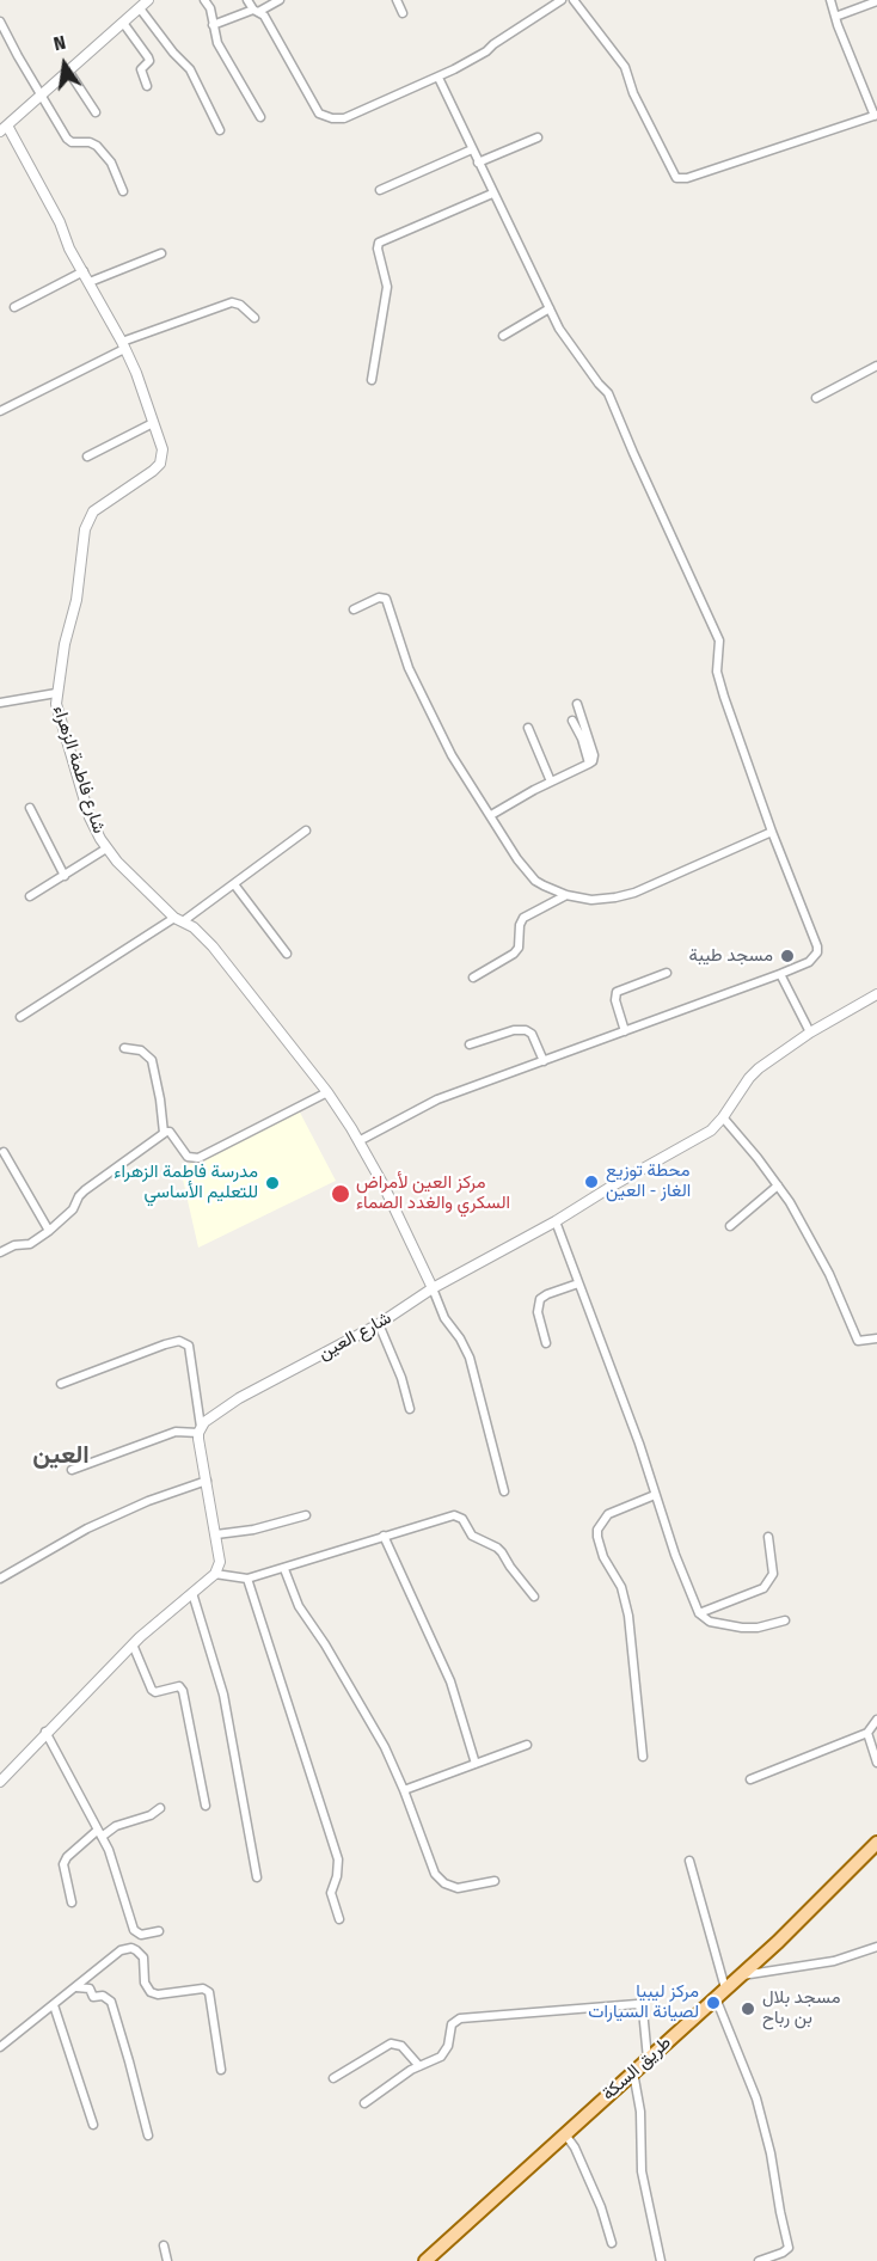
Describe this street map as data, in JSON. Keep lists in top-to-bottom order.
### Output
{
  "streets": {
    "main road": ["طريق السكة"],
    "street": ["شارع فاطمة الزهراء", "شارع العين"]
  },
  "crossings": [
    ["شارع فاطمة الزهراء", "شارع العين"]
  ],
  "districts": ["العين"],
  "places": [
    "مسجد طيبة",
    "محطة توزيع الغاز - العين",
    "مدرسة فاطمة الزهراء للتعليم الأساسي",
    "مركز العين لأمراض السكري والغدد الصماء",
    "مركز ليبيا لصيانة السيارات",
    "مسجد بلال بن رباح"
  ],
  "north": "top"
}
